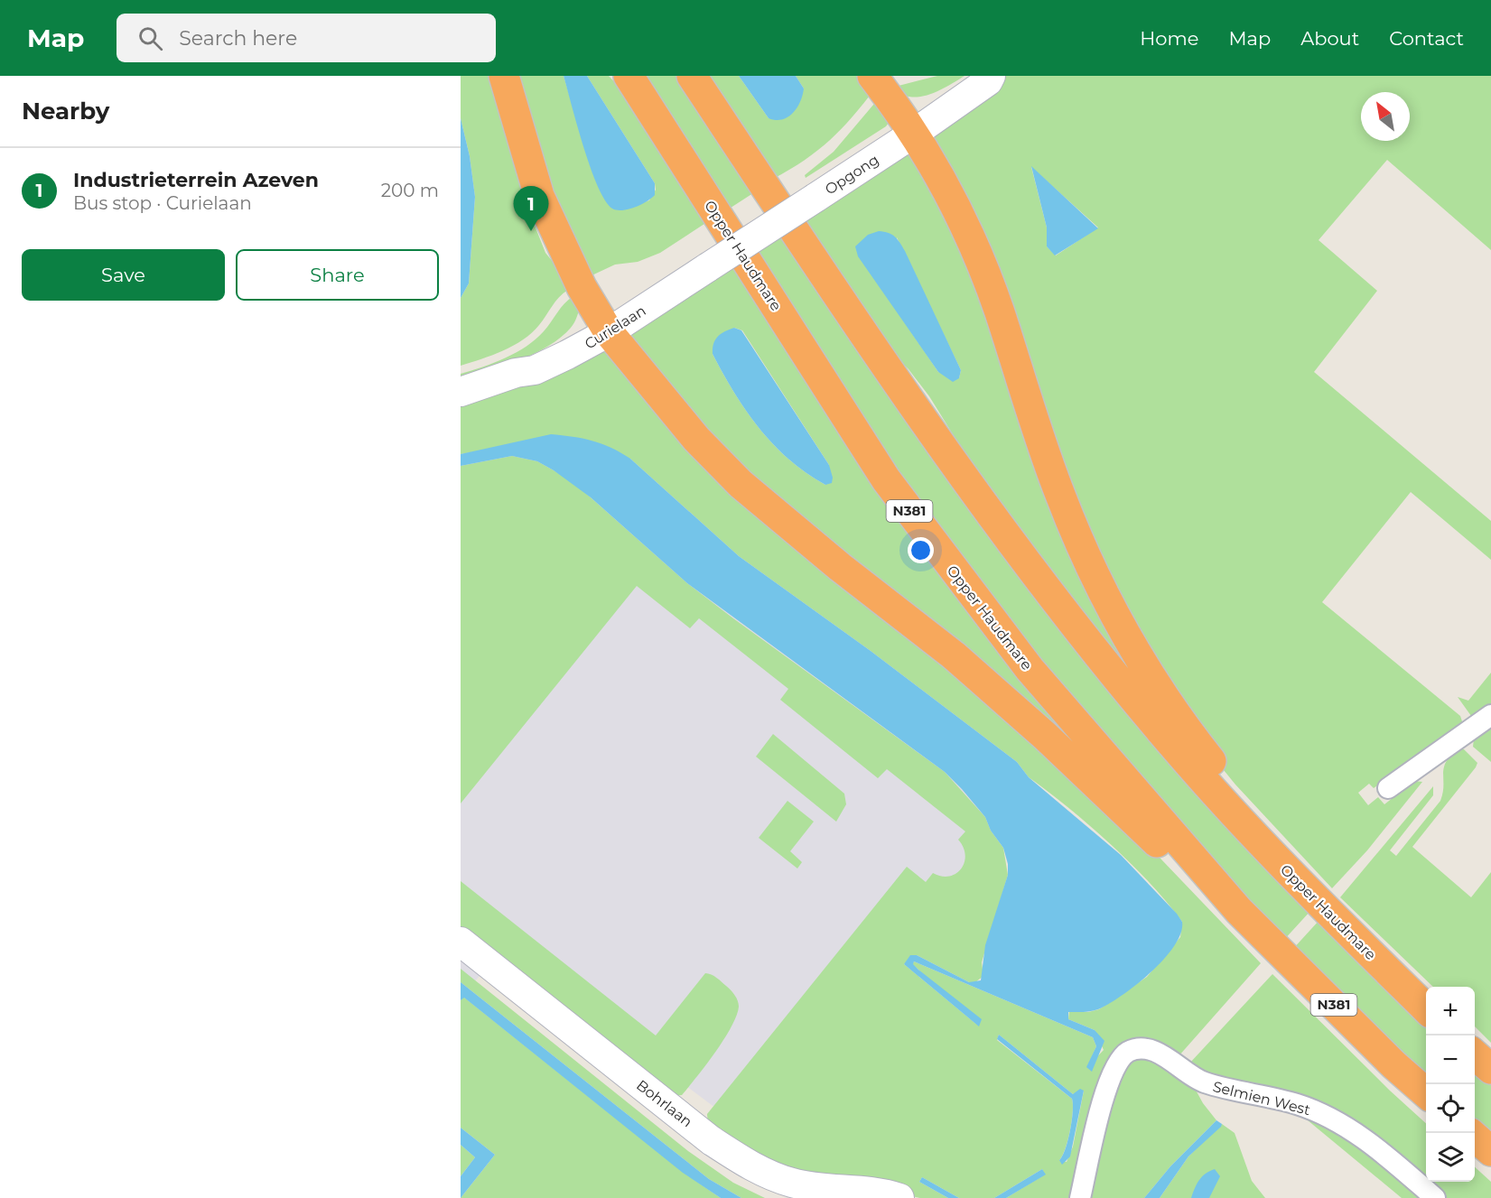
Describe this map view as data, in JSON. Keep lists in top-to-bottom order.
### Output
{
  "streets": {
    "highway": ["Opper Haudmare", "N381"],
    "main road": ["Opgong", "Curielaan", "Bohrlaan"],
    "street": ["Selmien West"]
  },
  "crossings": [
    ["Opgong", "Curielaan"],
    ["Opper Haudmare", "N381"],
    ["Curielaan", "N381"]
  ],
  "north": "top left",
  "page": {
    "header": "Map",
    "search": "Search here",
    "nav": [
      "Home",
      "Map",
      "About",
      "Contact"
    ],
    "heading": "Nearby",
    "list": [
      {
        "mark": "1",
        "name": "Industrieterrein Azeven",
        "note": "Bus stop · Curielaan",
        "value": "200 m"
      }
    ],
    "pins": "1",
    "buttons": ["Save", "Share"],
    "map_buttons": ["+", "−"]
  }
}
